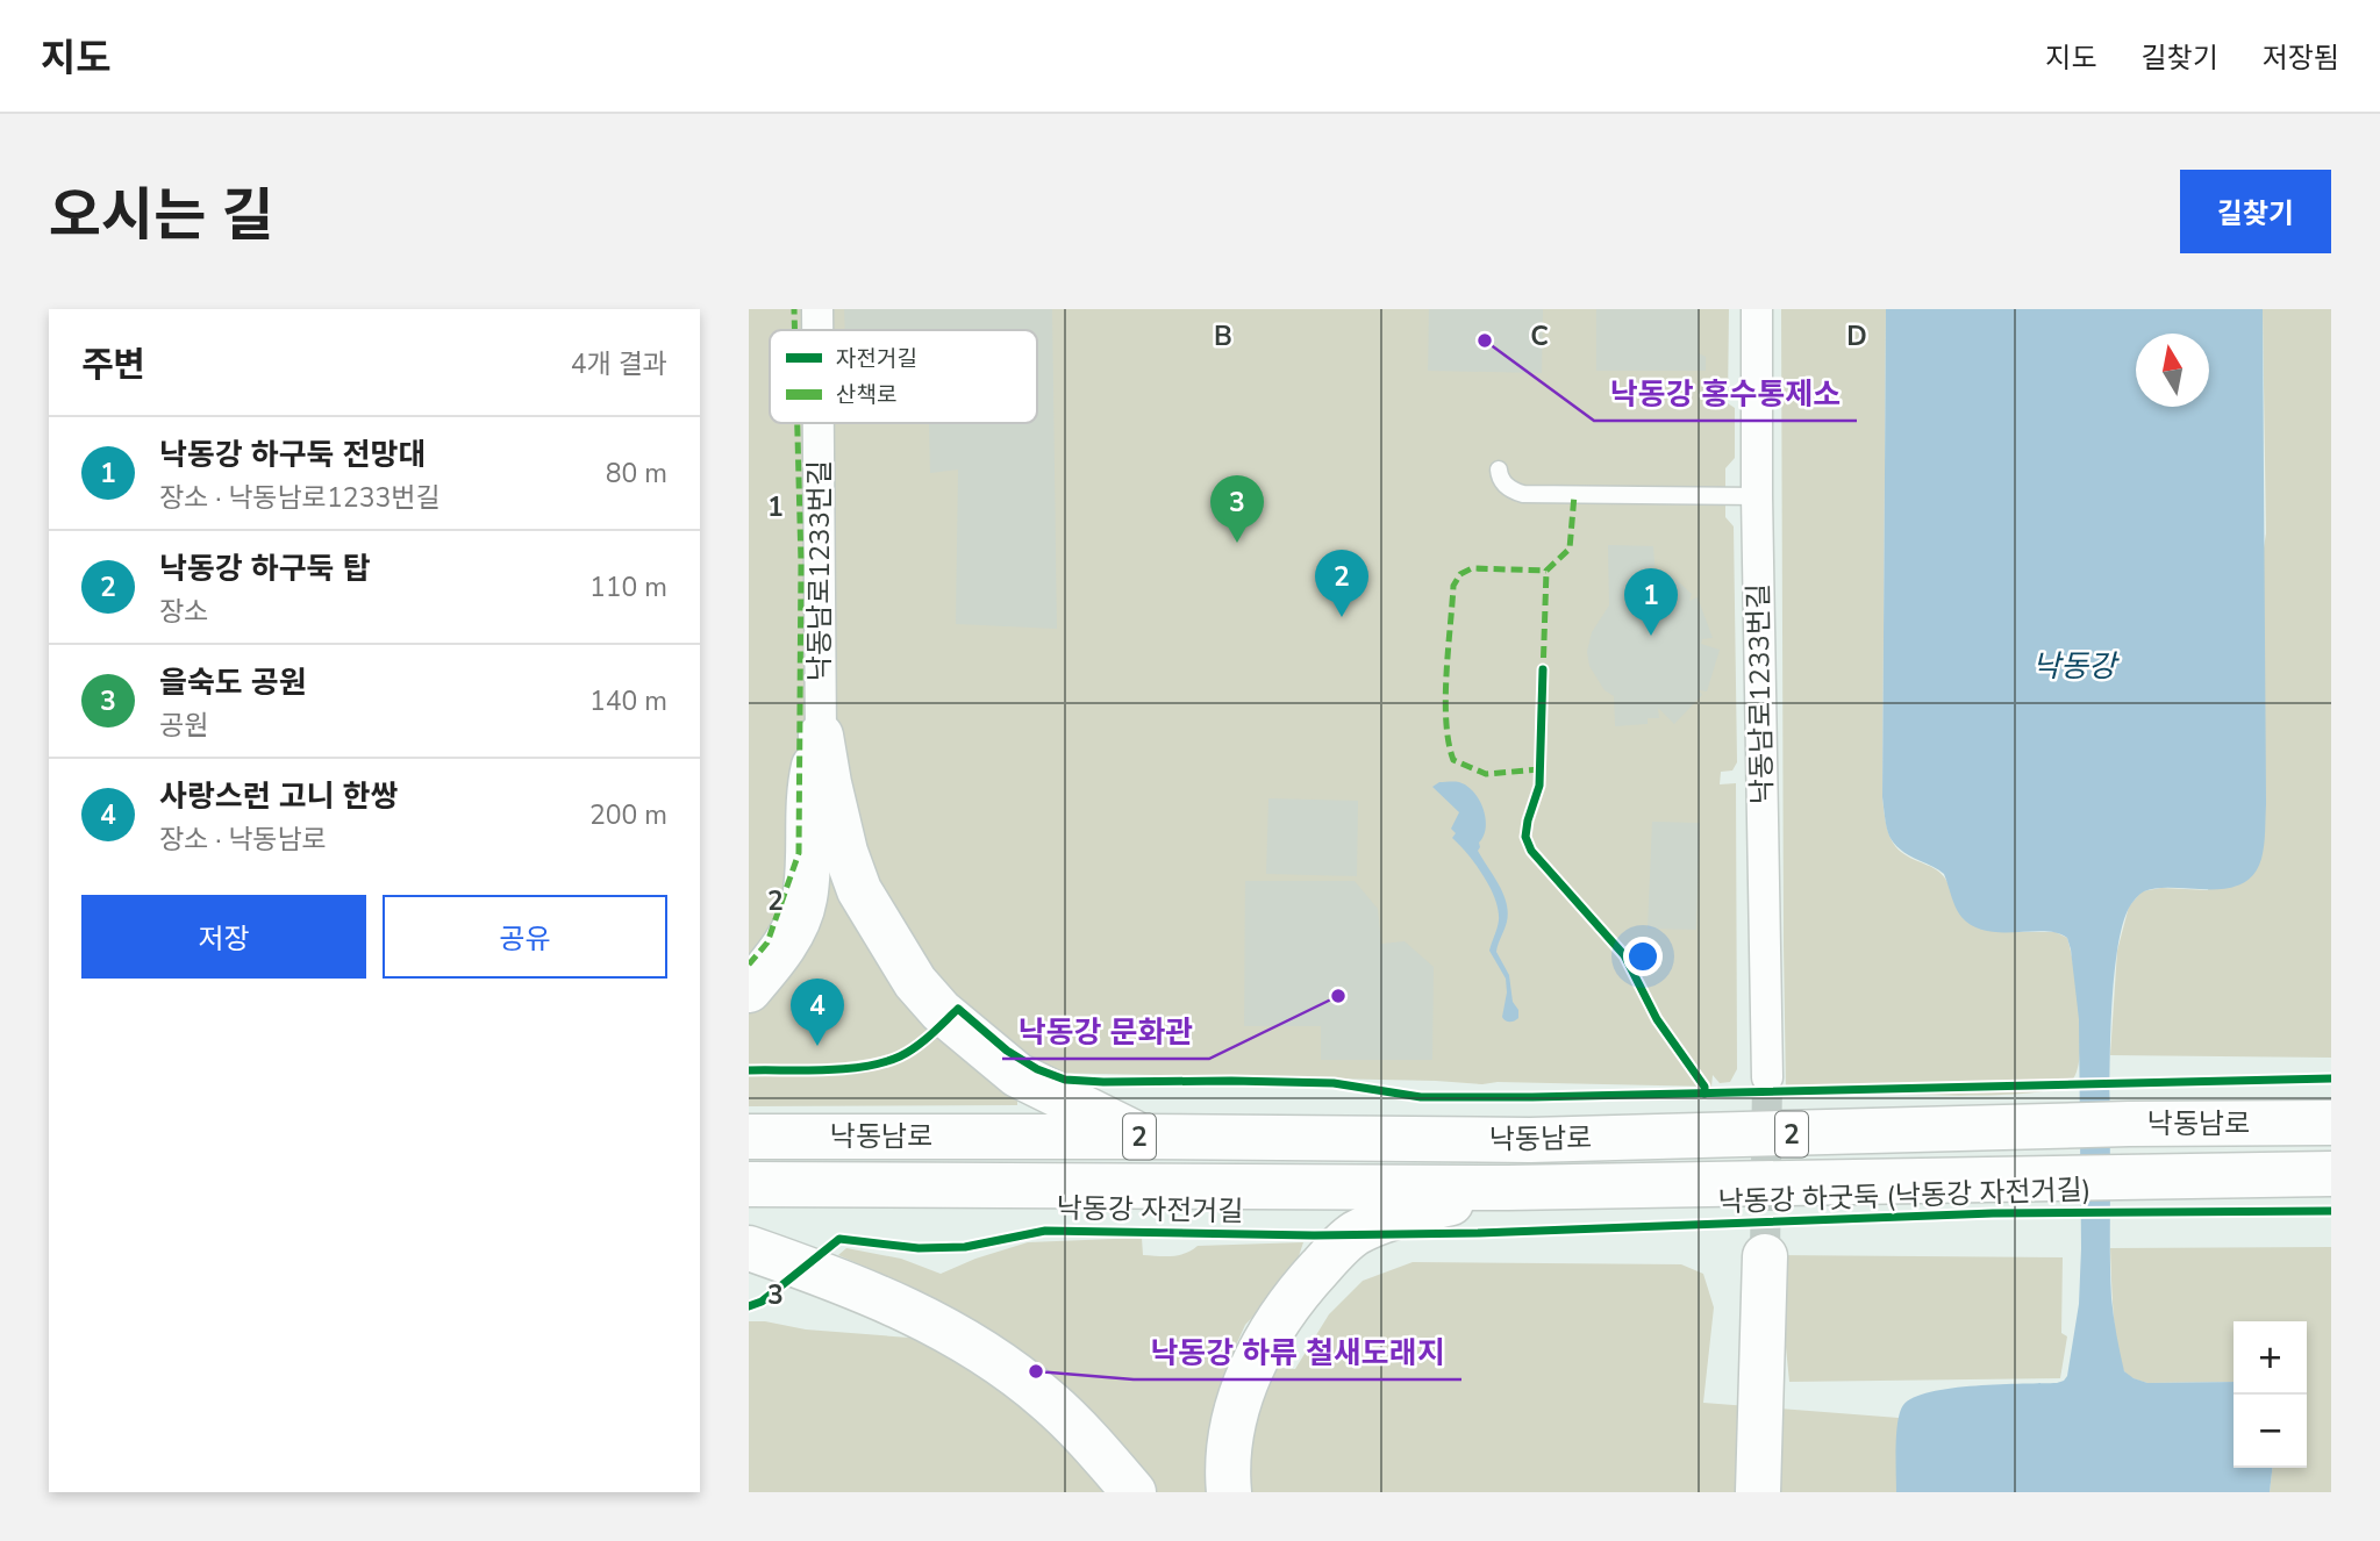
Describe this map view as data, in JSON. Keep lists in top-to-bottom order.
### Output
{
  "streets": {
    "main road": ["낙동남로", "2"],
    "street": ["낙동남로1233번길"],
    "cycle path": ["낙동강 하굿둑 (낙동강 자전거길)"]
  },
  "water": ["낙동강"],
  "places": ["낙동강 홍수통제소", "낙동강 문화관", "낙동강 하류 철새도래지"],
  "legend": ["자전거길", "산책로"],
  "north": "top",
  "page": {
    "header": "지도",
    "nav": ["지도", "길찾기", "저장됨"],
    "title": "오시는 길",
    "buttons": [
      "길찾기",
      ["저장", "공유"]
    ],
    "heading": ["주변", "4개 결과"],
    "list": [
      {
        "mark": "1",
        "name": "낙동강 하구둑 전망대",
        "note": "장소 · 낙동남로1233번길",
        "value": "80 m"
      },
      {
        "mark": "2",
        "name": "낙동강 하구둑 탑",
        "note": "장소",
        "value": "110 m"
      },
      {
        "mark": "3",
        "name": "을숙도 공원",
        "note": "공원",
        "value": "140 m"
      },
      {
        "mark": "4",
        "name": "사랑스런 고니 한쌍",
        "note": "장소 · 낙동남로",
        "value": "200 m"
      }
    ],
    "pins": [
      "3",
      "2",
      "1",
      "4"
    ],
    "map_buttons": ["+", "−"]
  },
  "grid": {
    "columns": ["B", "C", "D"],
    "rows": ["1", "2", "3"]
  }
}
